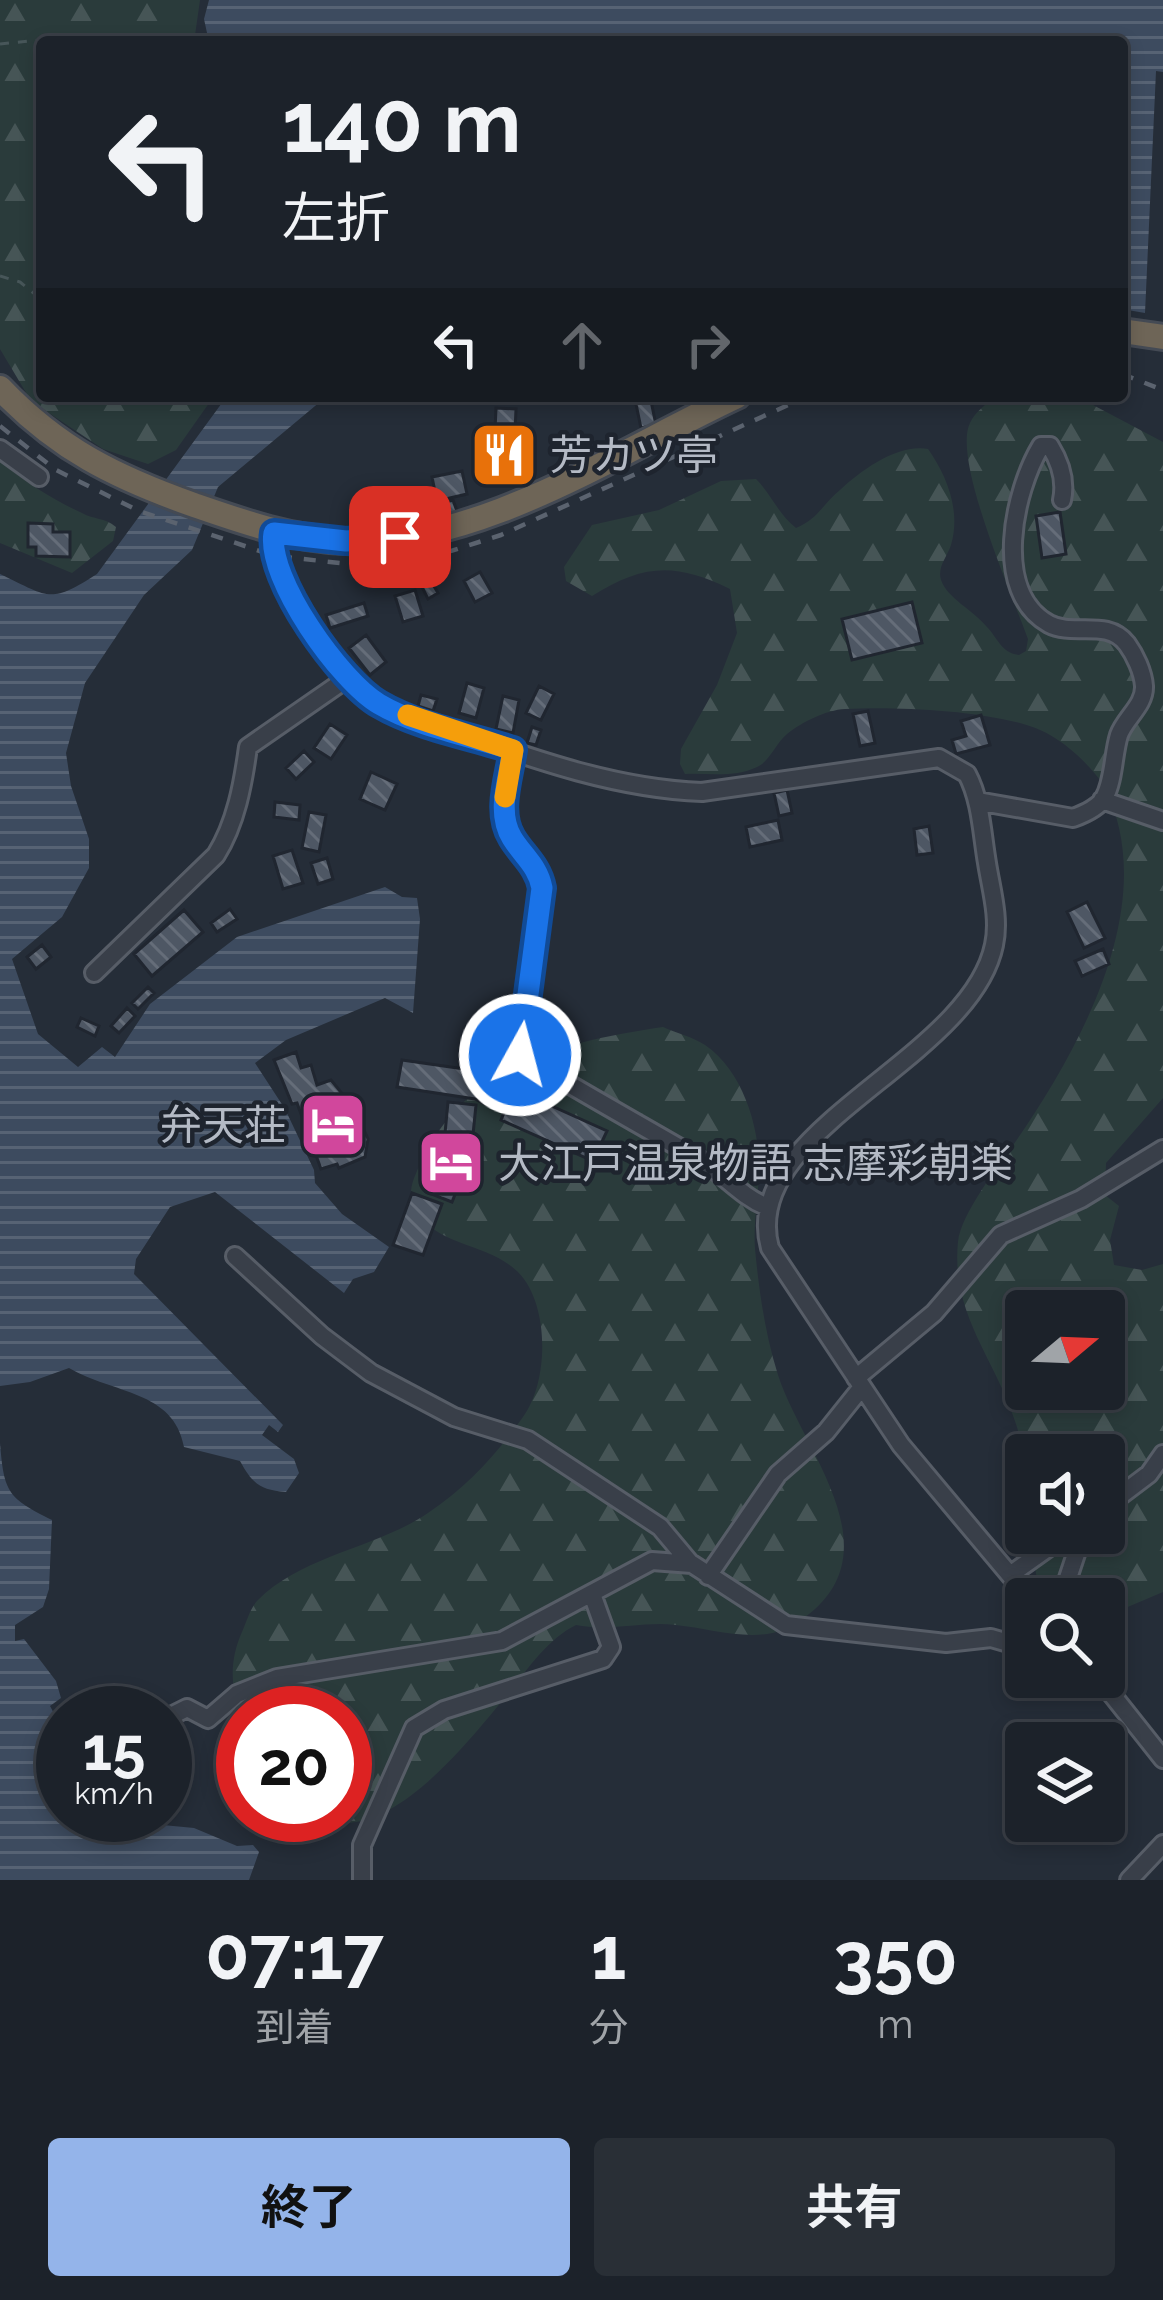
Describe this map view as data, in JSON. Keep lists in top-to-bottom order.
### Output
{
  "places": {
    "restaurant": ["芳カツ亭"],
    "hotel": ["弁天荘", "大江戸温泉物語 志摩彩朝楽"]
  },
  "north": "right",
  "page": {
    "turn": ["140 m", "左折"],
    "speed": "15 km/h",
    "limit": "20",
    "eta": [
      "07:17",
      "到着",
      "1",
      "分",
      "350",
      "m"
    ],
    "buttons": ["終了", "共有"]
  }
}
